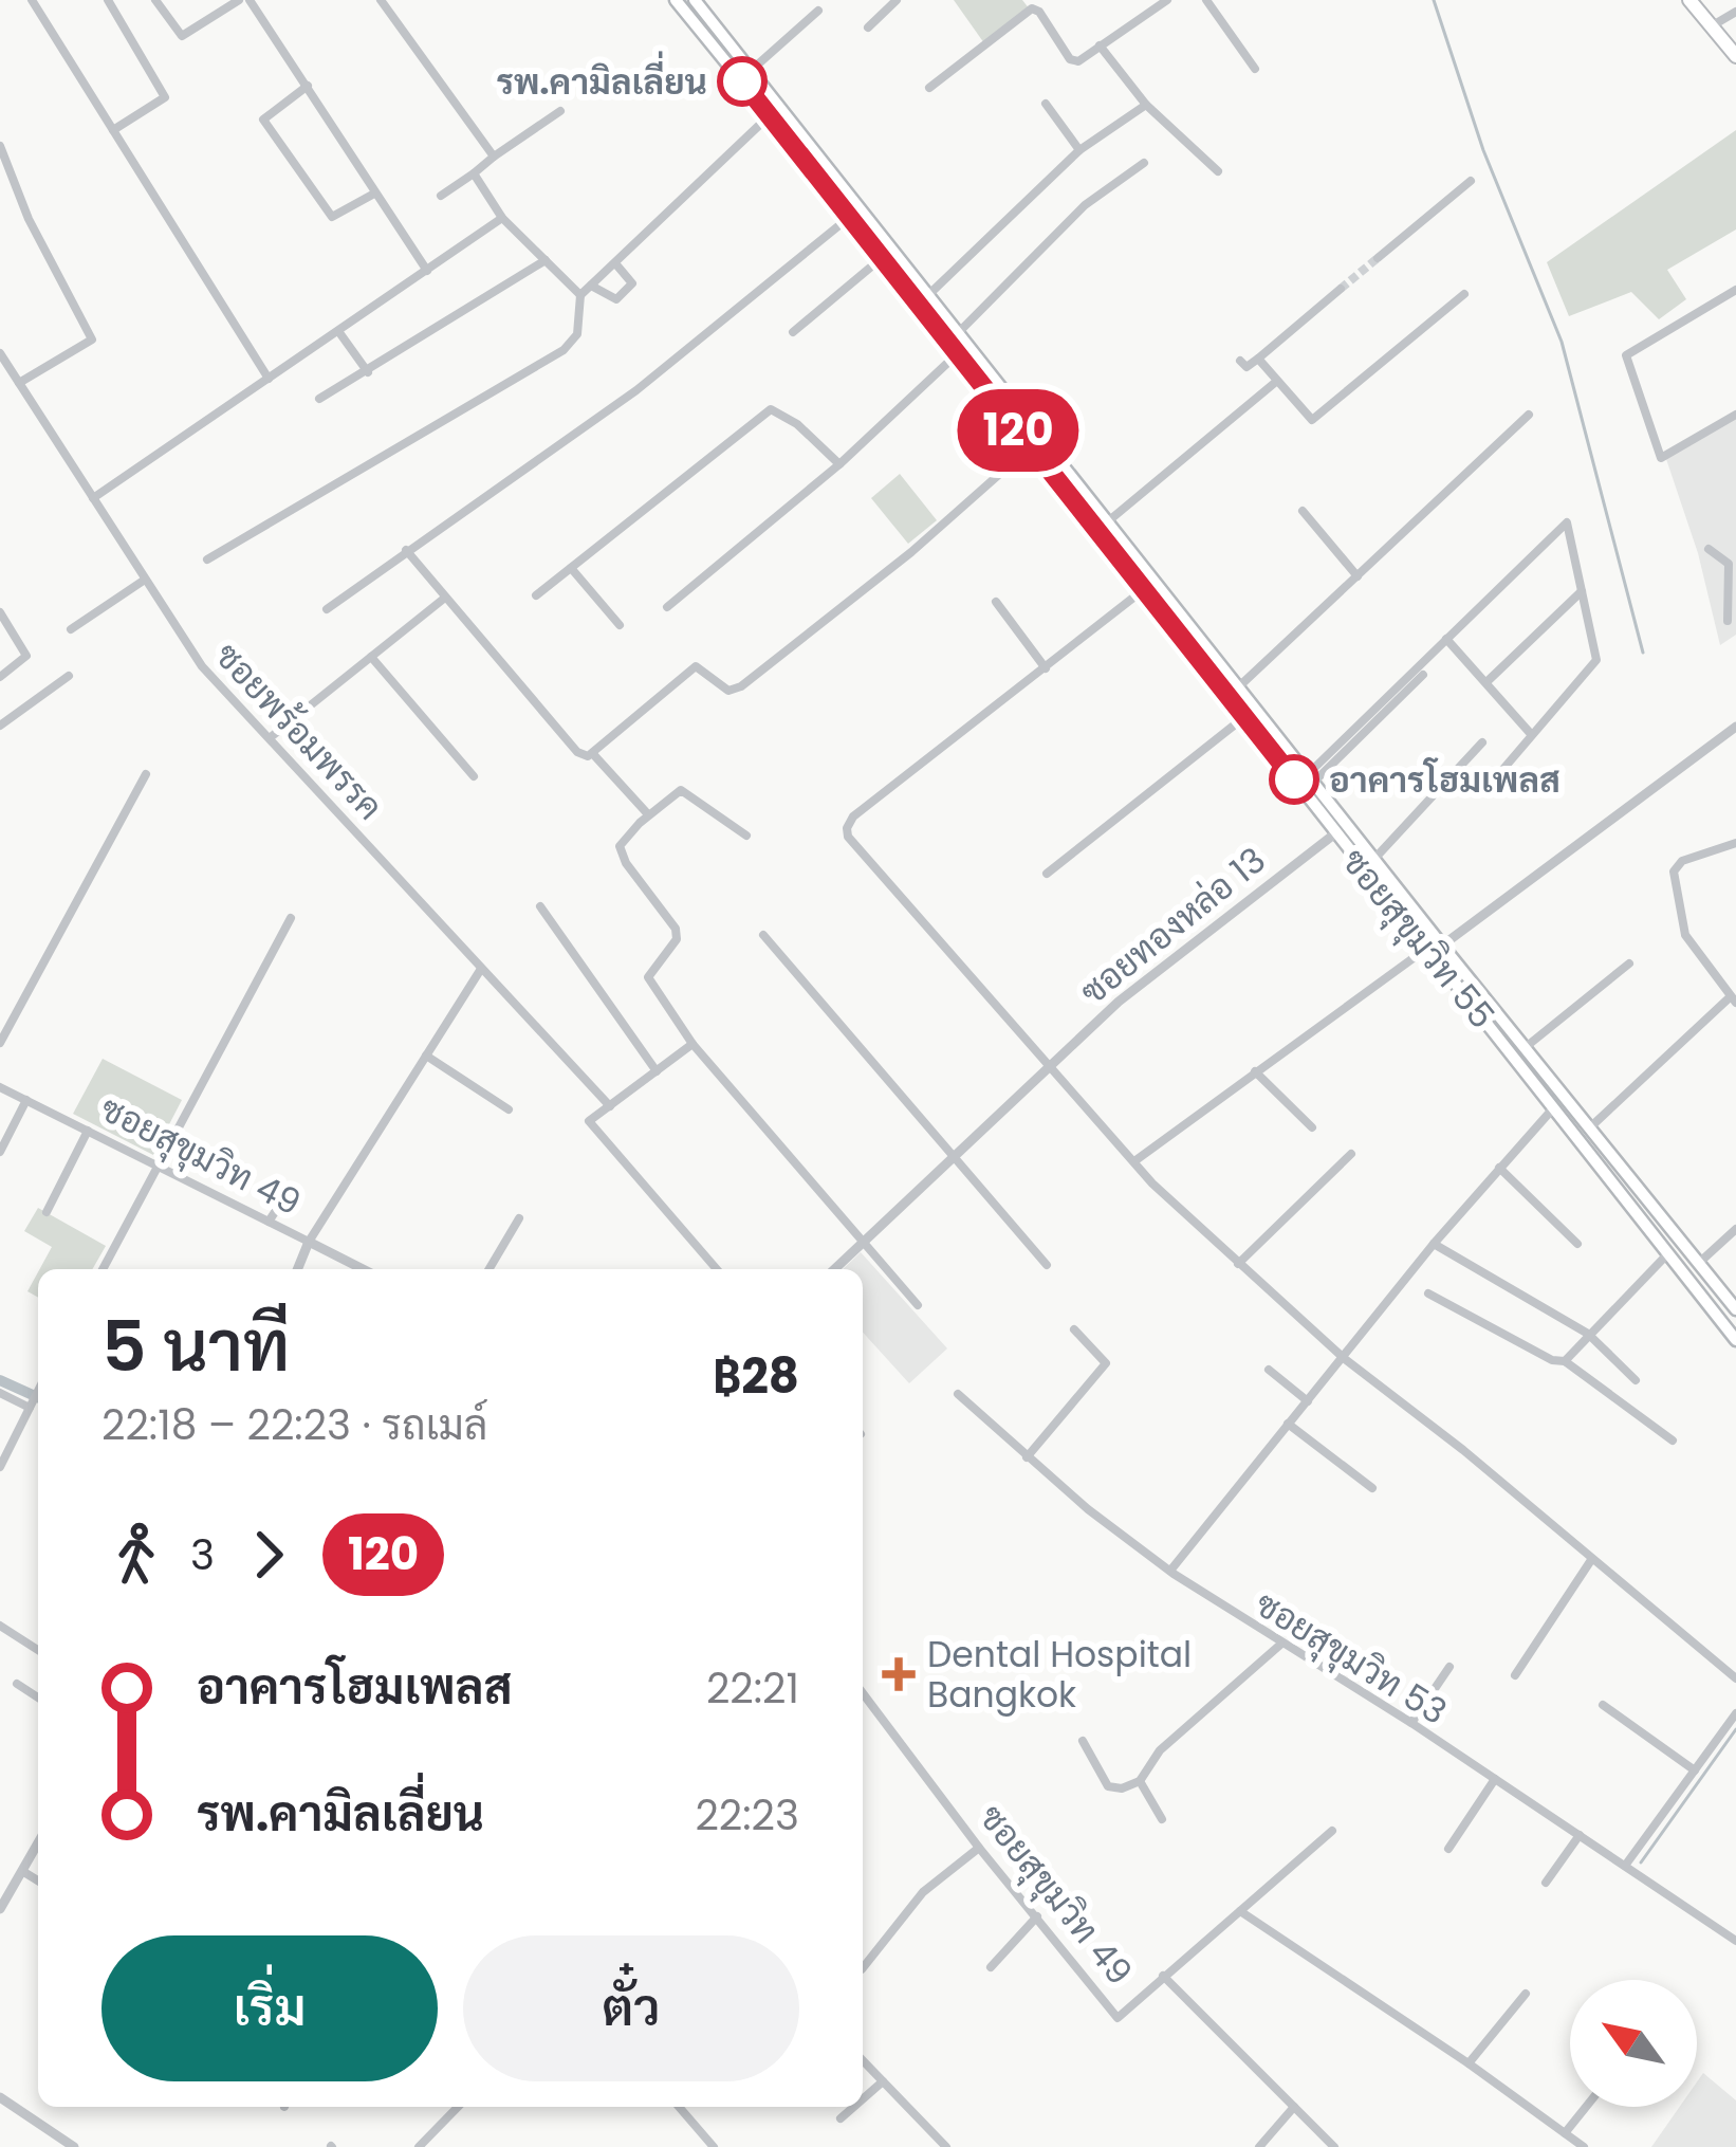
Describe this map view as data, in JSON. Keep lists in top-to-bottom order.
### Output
{
  "streets": {
    "main road": ["ซอยสุขุมวิท 55"],
    "street": [
      "ซอยพร้อมพรรค",
      "ซอยทองหล่อ 13",
      "ซอยสุขุมวิท 49",
      "ซอยสุขุมวิท 53"
    ]
  },
  "crossings": [
    ["ซอยทองหล่อ 13", "ซอยสุขุมวิท 55"]
  ],
  "places": {
    "other": ["รพ.คามิลเลี่ยน", "อาคารโฮมเพลส"],
    "health": ["Dental Hospital Bangkok"]
  },
  "lines": ["bus line 120"],
  "north": "top left",
  "page": {
    "on_map": "120",
    "heading": ["5 นาที", "22:18 – 22:23 · รถเมล์", "฿28"],
    "legs": ["3", "120"],
    "list": [
      {
        "name": "อาคารโฮมเพลส",
        "value": "22:21"
      },
      {
        "name": "รพ.คามิลเลี่ยน",
        "value": "22:23"
      }
    ],
    "buttons": ["เริ่ม", "ตั๋ว"]
  }
}
